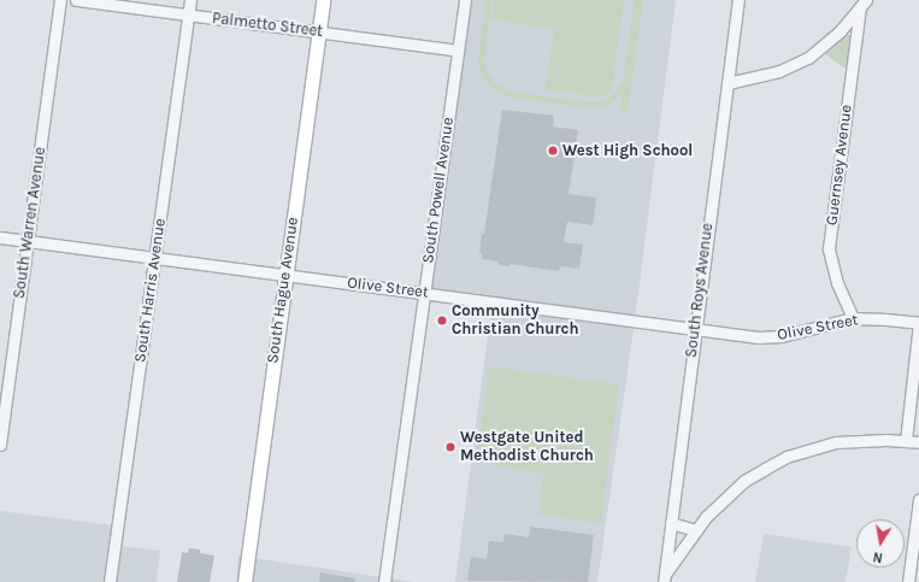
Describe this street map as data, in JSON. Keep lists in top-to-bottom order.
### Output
{
  "streets": {
    "main road": ["South Hague Avenue"],
    "street": [
      "Palmetto Street",
      "Guernsey Avenue",
      "South Powell Avenue",
      "South Warren Avenue",
      "Olive Street",
      "South Harris Avenue",
      "South Roys Avenue"
    ]
  },
  "crossings": [
    ["Palmetto Street", "South Powell Avenue"],
    ["Palmetto Street", "South Harris Avenue"],
    ["Palmetto Street", "South Hague Avenue"],
    ["Guernsey Avenue", "Olive Street"],
    ["South Powell Avenue", "Olive Street"],
    ["South Warren Avenue", "Olive Street"],
    ["Olive Street", "South Harris Avenue"],
    ["Olive Street", "South Hague Avenue"],
    ["Olive Street", "South Roys Avenue"]
  ],
  "places": ["West High School", "Community Christian Church", "Westgate United Methodist Church"],
  "north": "bottom"
}
